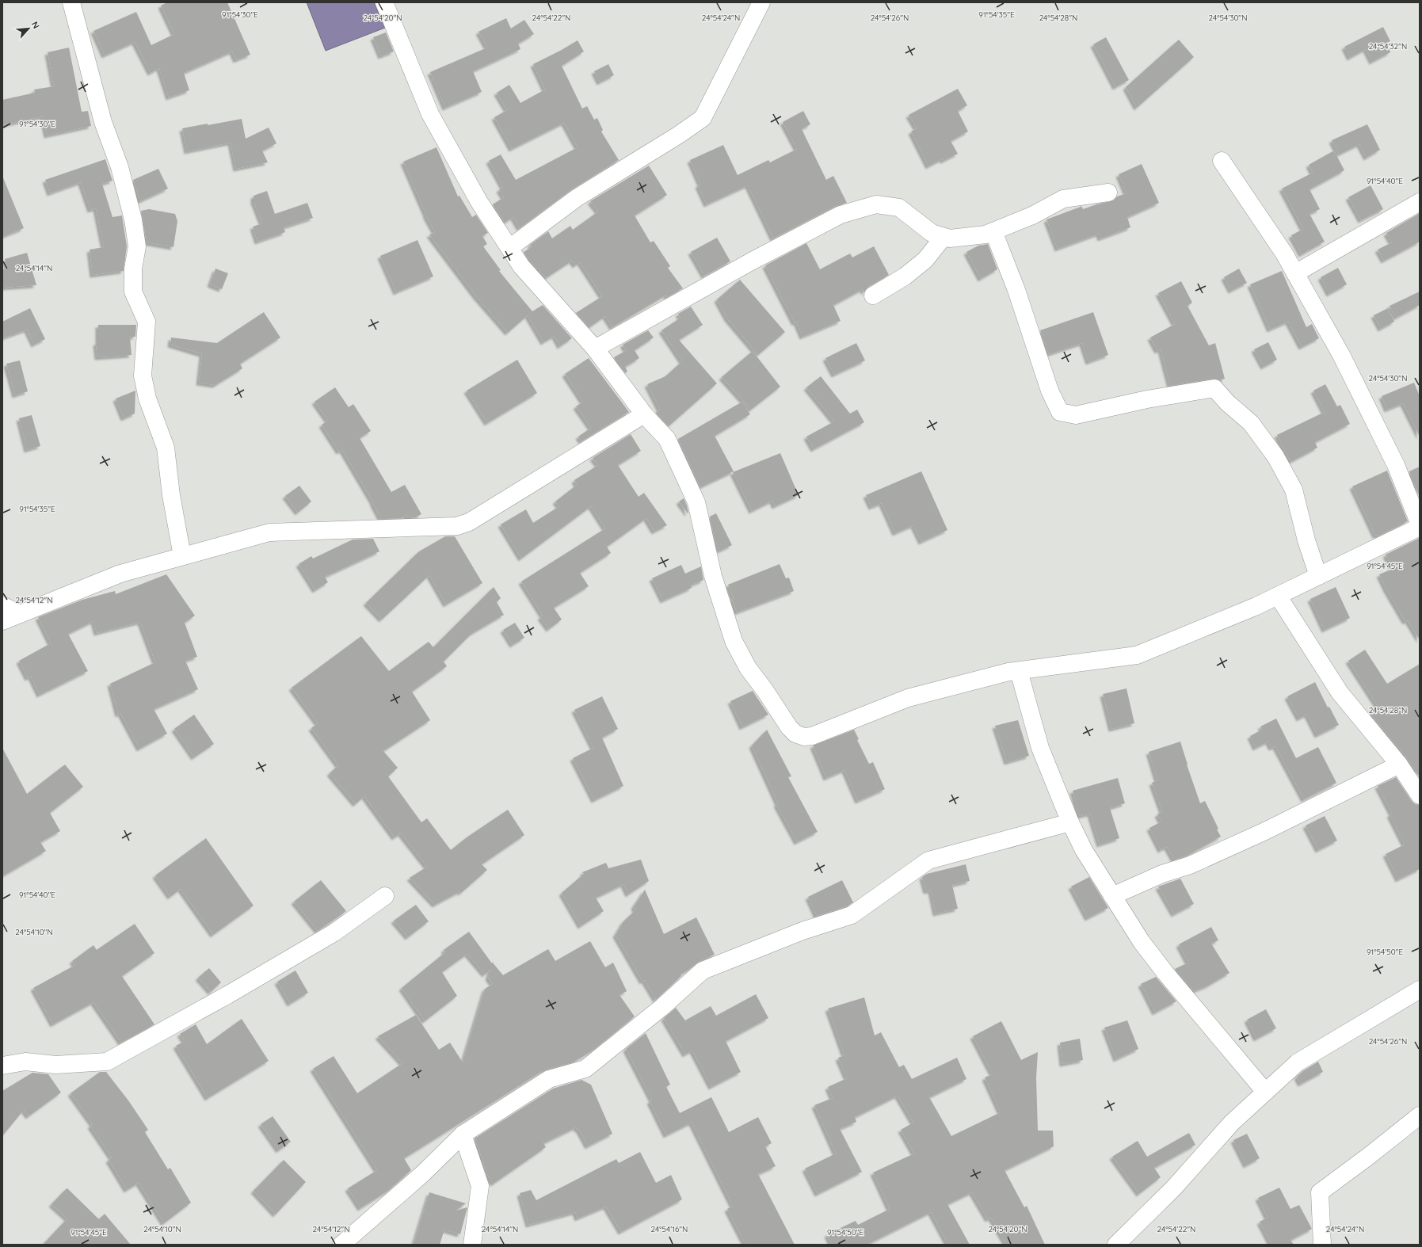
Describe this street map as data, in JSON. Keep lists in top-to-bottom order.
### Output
{
  "north": "top right",
  "coordinates": [
    "91°54'30\"E",
    "91°54'35\"E",
    "24°54'20\"N",
    "24°54'22\"N",
    "24°54'24\"N",
    "24°54'26\"N",
    "24°54'28\"N",
    "24°54'30\"N",
    "24°54'32\"N",
    "91°54'40\"E",
    "24°54'14\"N",
    "91°54'45\"E",
    "24°54'12\"N",
    "24°54'10\"N",
    "91°54'50\"E",
    "24°54'16\"N"
  ]
}
